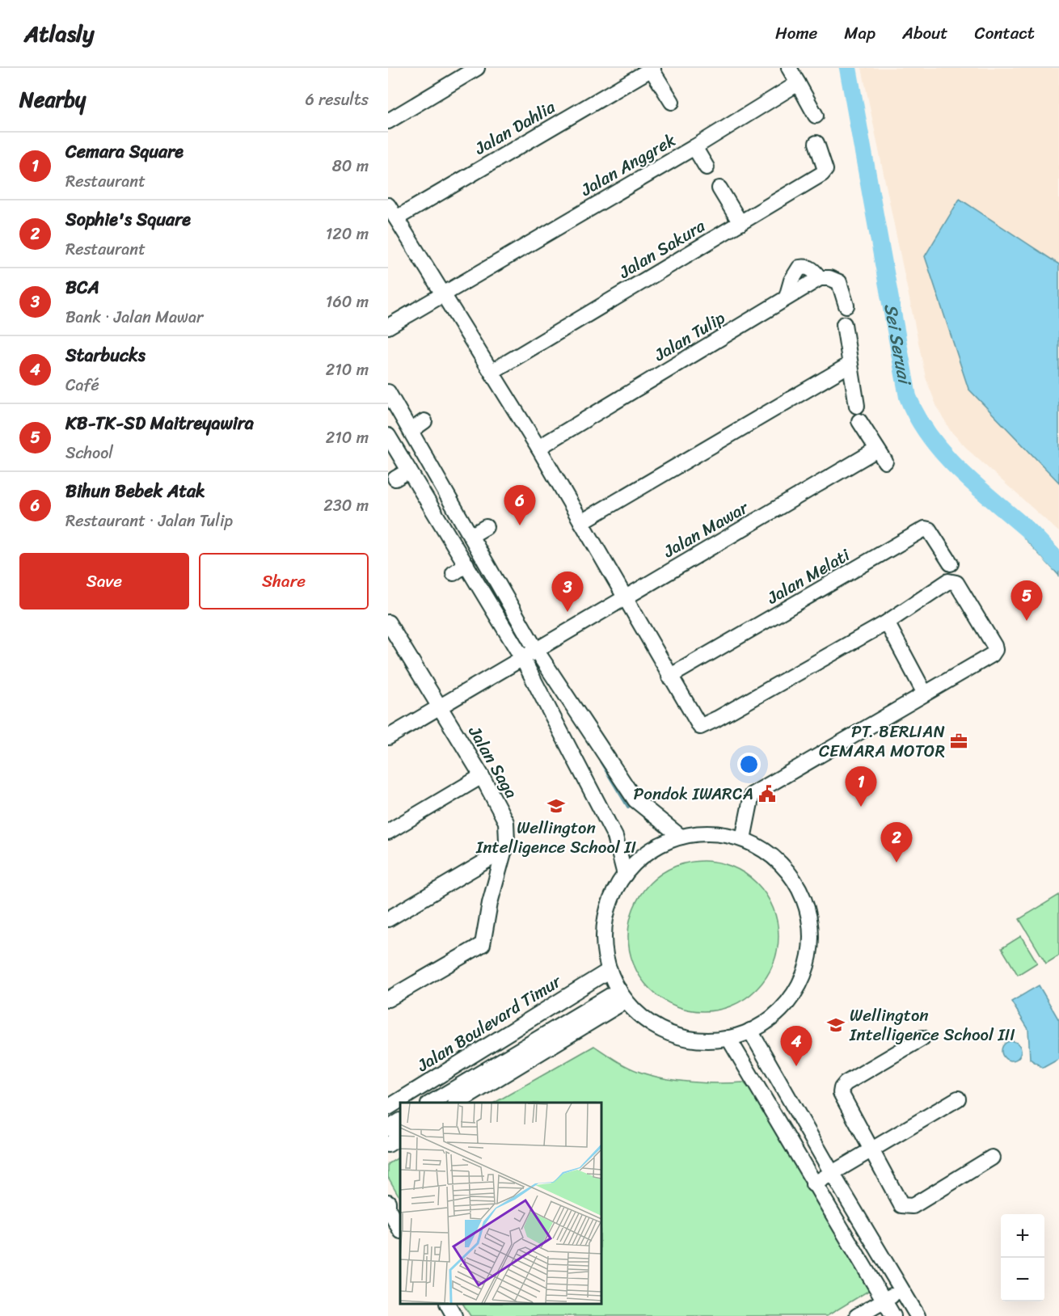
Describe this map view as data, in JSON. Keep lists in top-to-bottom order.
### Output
{
  "streets": {
    "street": [
      "Jalan Dahlia",
      "Jalan Anggrek",
      "Jalan Sakura",
      "Jalan Tulip",
      "Jalan Mawar",
      "Jalan Melati",
      "Jalan Saga",
      "Jalan Boulevard Timur"
    ]
  },
  "crossings": [
    ["Jalan Mawar", "Jalan Saga"]
  ],
  "water": ["Sei Seruai"],
  "places": {
    "office": ["PT. BERLIAN CEMARA MOTOR"],
    "public building": ["Pondok IWARCA"],
    "school or university": ["Wellington Intelligence School II", "Wellington Intelligence School III"]
  },
  "page": {
    "header": "Atlasly",
    "nav": [
      "Home",
      "Map",
      "About",
      "Contact"
    ],
    "heading": ["Nearby", "6 results"],
    "list": [
      {
        "mark": "1",
        "name": "Cemara Square",
        "note": "Restaurant",
        "value": "80 m"
      },
      {
        "mark": "2",
        "name": "Sophie's Square",
        "note": "Restaurant",
        "value": "120 m"
      },
      {
        "mark": "3",
        "name": "BCA",
        "note": "Bank · Jalan Mawar",
        "value": "160 m"
      },
      {
        "mark": "4",
        "name": "Starbucks",
        "note": "Café",
        "value": "210 m"
      },
      {
        "mark": "5",
        "name": "KB-TK-SD Maitreyawira",
        "note": "School",
        "value": "210 m"
      },
      {
        "mark": "6",
        "name": "Bihun Bebek Atak",
        "note": "Restaurant · Jalan Tulip",
        "value": "230 m"
      }
    ],
    "pins": [
      "6",
      "3",
      "5",
      "1",
      "2",
      "4"
    ],
    "buttons": ["Save", "Share"],
    "map_buttons": ["+", "−"]
  }
}
